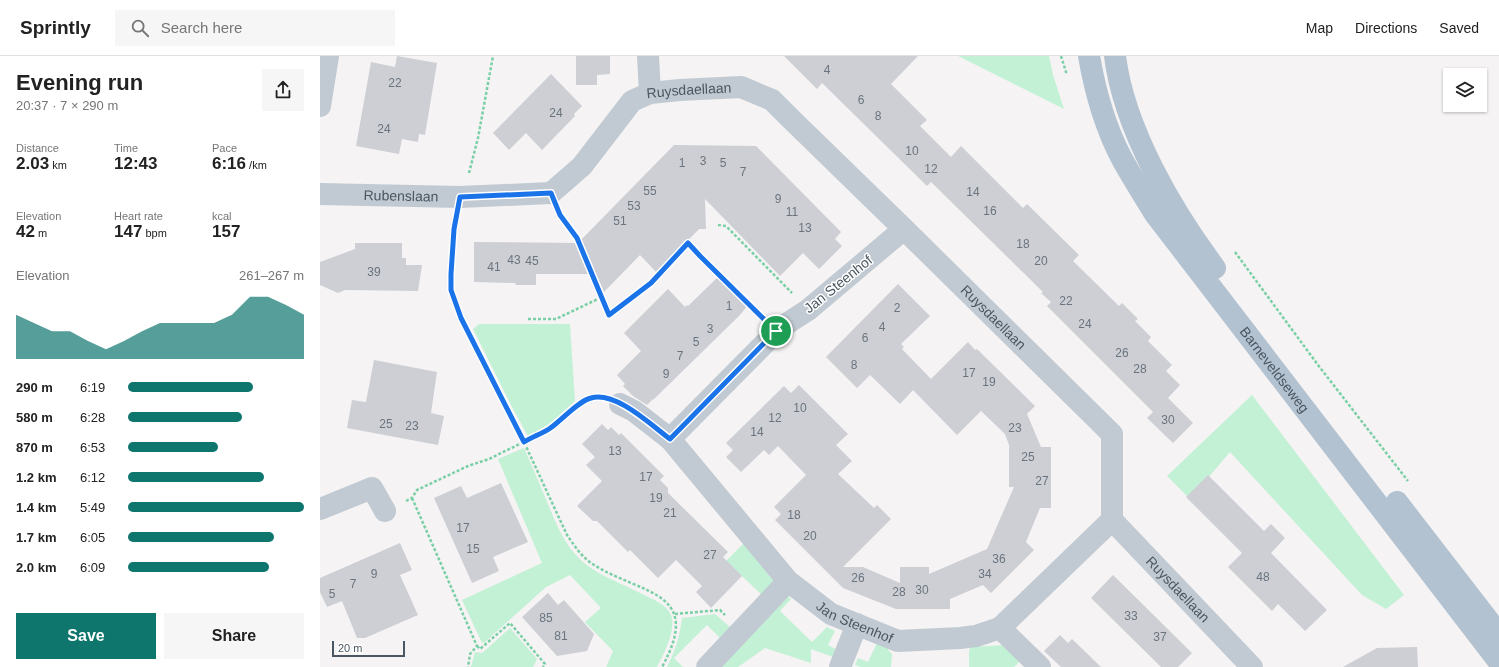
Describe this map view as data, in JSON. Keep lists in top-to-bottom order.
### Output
{
  "streets": {
    "main road": ["Barneveldseweg"],
    "street": ["Ruysdaellaan", "Rubenslaan", "Jan Steenhof"]
  },
  "crossings": [
    ["Ruysdaellaan", "Jan Steenhof"]
  ],
  "house_numbers": [
    "4",
    "22",
    "6",
    "24",
    "8",
    "24",
    "10",
    "3",
    "1",
    "5",
    "12",
    "7",
    "55",
    "14",
    "9",
    "53",
    "16",
    "11",
    "51",
    "13",
    "18",
    "43",
    "45",
    "20",
    "41",
    "39",
    "22",
    "1",
    "2",
    "24",
    "4",
    "3",
    "6",
    "5",
    "26",
    "7",
    "8",
    "28",
    "17",
    "9",
    "19",
    "10",
    "12",
    "30",
    "25",
    "23",
    "23",
    "14",
    "13",
    "25",
    "17",
    "27",
    "19",
    "21",
    "18",
    "17",
    "20",
    "15",
    "27",
    "36",
    "9",
    "34",
    "48",
    "26",
    "7",
    "30",
    "28",
    "5",
    "33",
    "85",
    "81",
    "37"
  ],
  "scale_bar": "20 m",
  "page": {
    "header": "Sprintly",
    "search": "Search here",
    "nav": ["Map", "Directions", "Saved"],
    "heading": ["Evening run", "20:37 · 7 × 290 m"],
    "stats": [
      ["Distance", "2.03 km"],
      ["Time", "12:43"],
      ["Pace", "6:16 /km"],
      ["Elevation", "42 m"],
      ["Heart rate", "147 bpm"],
      ["kcal", "157"]
    ],
    "chart": ["Elevation", "261–267 m"],
    "list": [
      {
        "name": "290 m",
        "note": "6:19"
      },
      {
        "name": "580 m",
        "note": "6:28"
      },
      {
        "name": "870 m",
        "note": "6:53"
      },
      {
        "name": "1.2 km",
        "note": "6:12"
      },
      {
        "name": "1.4 km",
        "note": "5:49"
      },
      {
        "name": "1.7 km",
        "note": "6:05"
      },
      {
        "name": "2.0 km",
        "note": "6:09"
      }
    ],
    "buttons": ["Save", "Share"],
    "scale": "20 m"
  }
}
